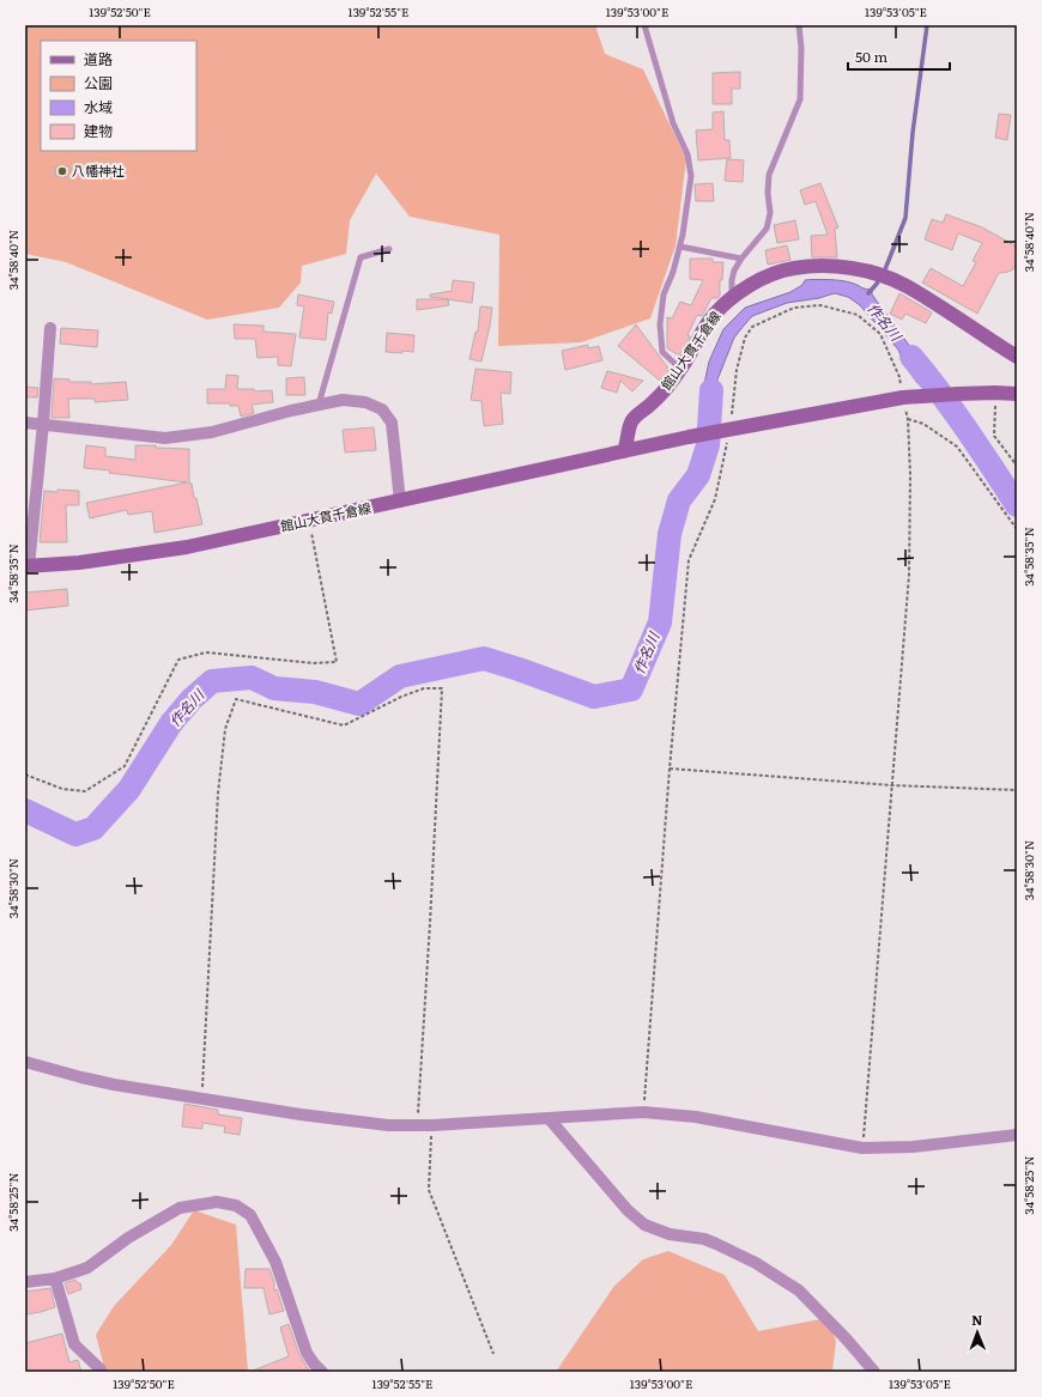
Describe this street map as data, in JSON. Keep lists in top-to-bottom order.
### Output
{
  "streets": {
    "main road": ["館山大貫千倉線"]
  },
  "water": ["作名川"],
  "places": ["八幡神社"],
  "legend": [
    "道路",
    "公園",
    "水域",
    "建物"
  ],
  "scale_bar": "50 m",
  "north": "top",
  "coordinates": [
    "139°52'50\"E",
    "139°52'55\"E",
    "139°53'00\"E",
    "139°53'05\"E",
    "34°58'40\"N",
    "34°58'35\"N",
    "34°58'30\"N",
    "34°58'25\"N"
  ]
}
